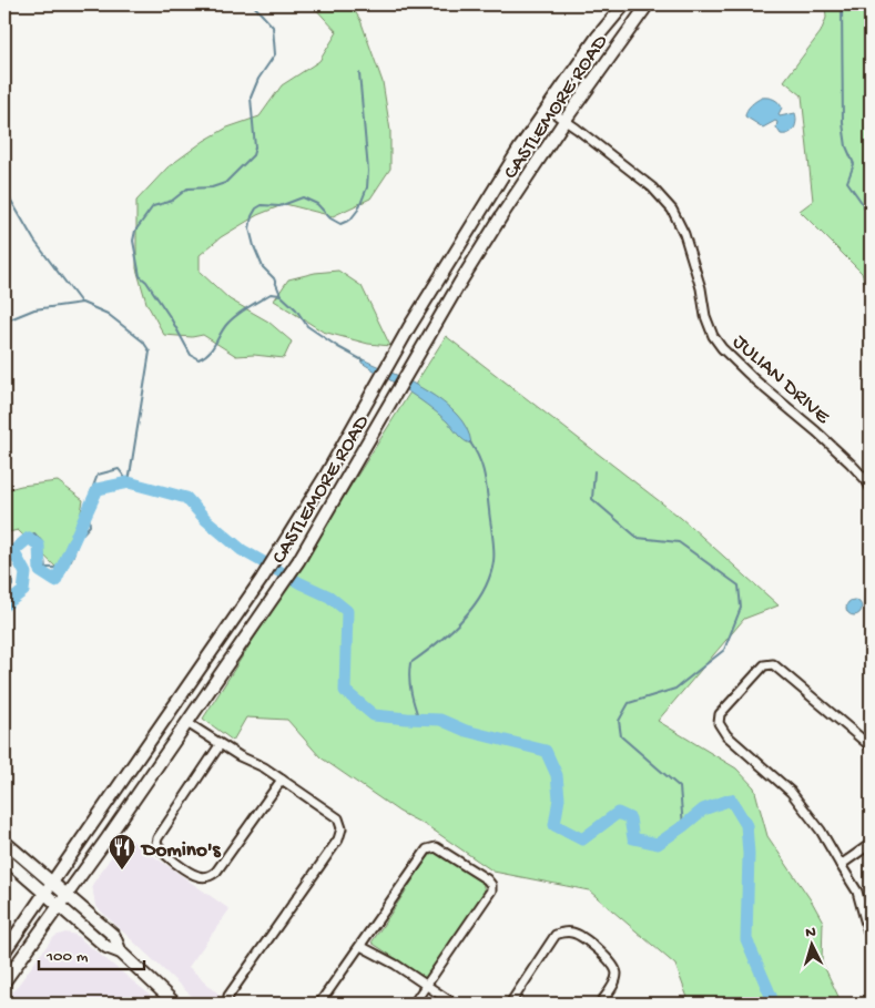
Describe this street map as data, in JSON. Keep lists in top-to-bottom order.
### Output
{
  "streets": {
    "main road": ["CASTLEMORE ROAD"],
    "street": ["JULIAN DRIVE"]
  },
  "crossings": [
    ["CASTLEMORE ROAD", "JULIAN DRIVE"]
  ],
  "places": {
    "restaurant": ["Domino's"]
  },
  "scale_bar": "100 m",
  "north": "top"
}
